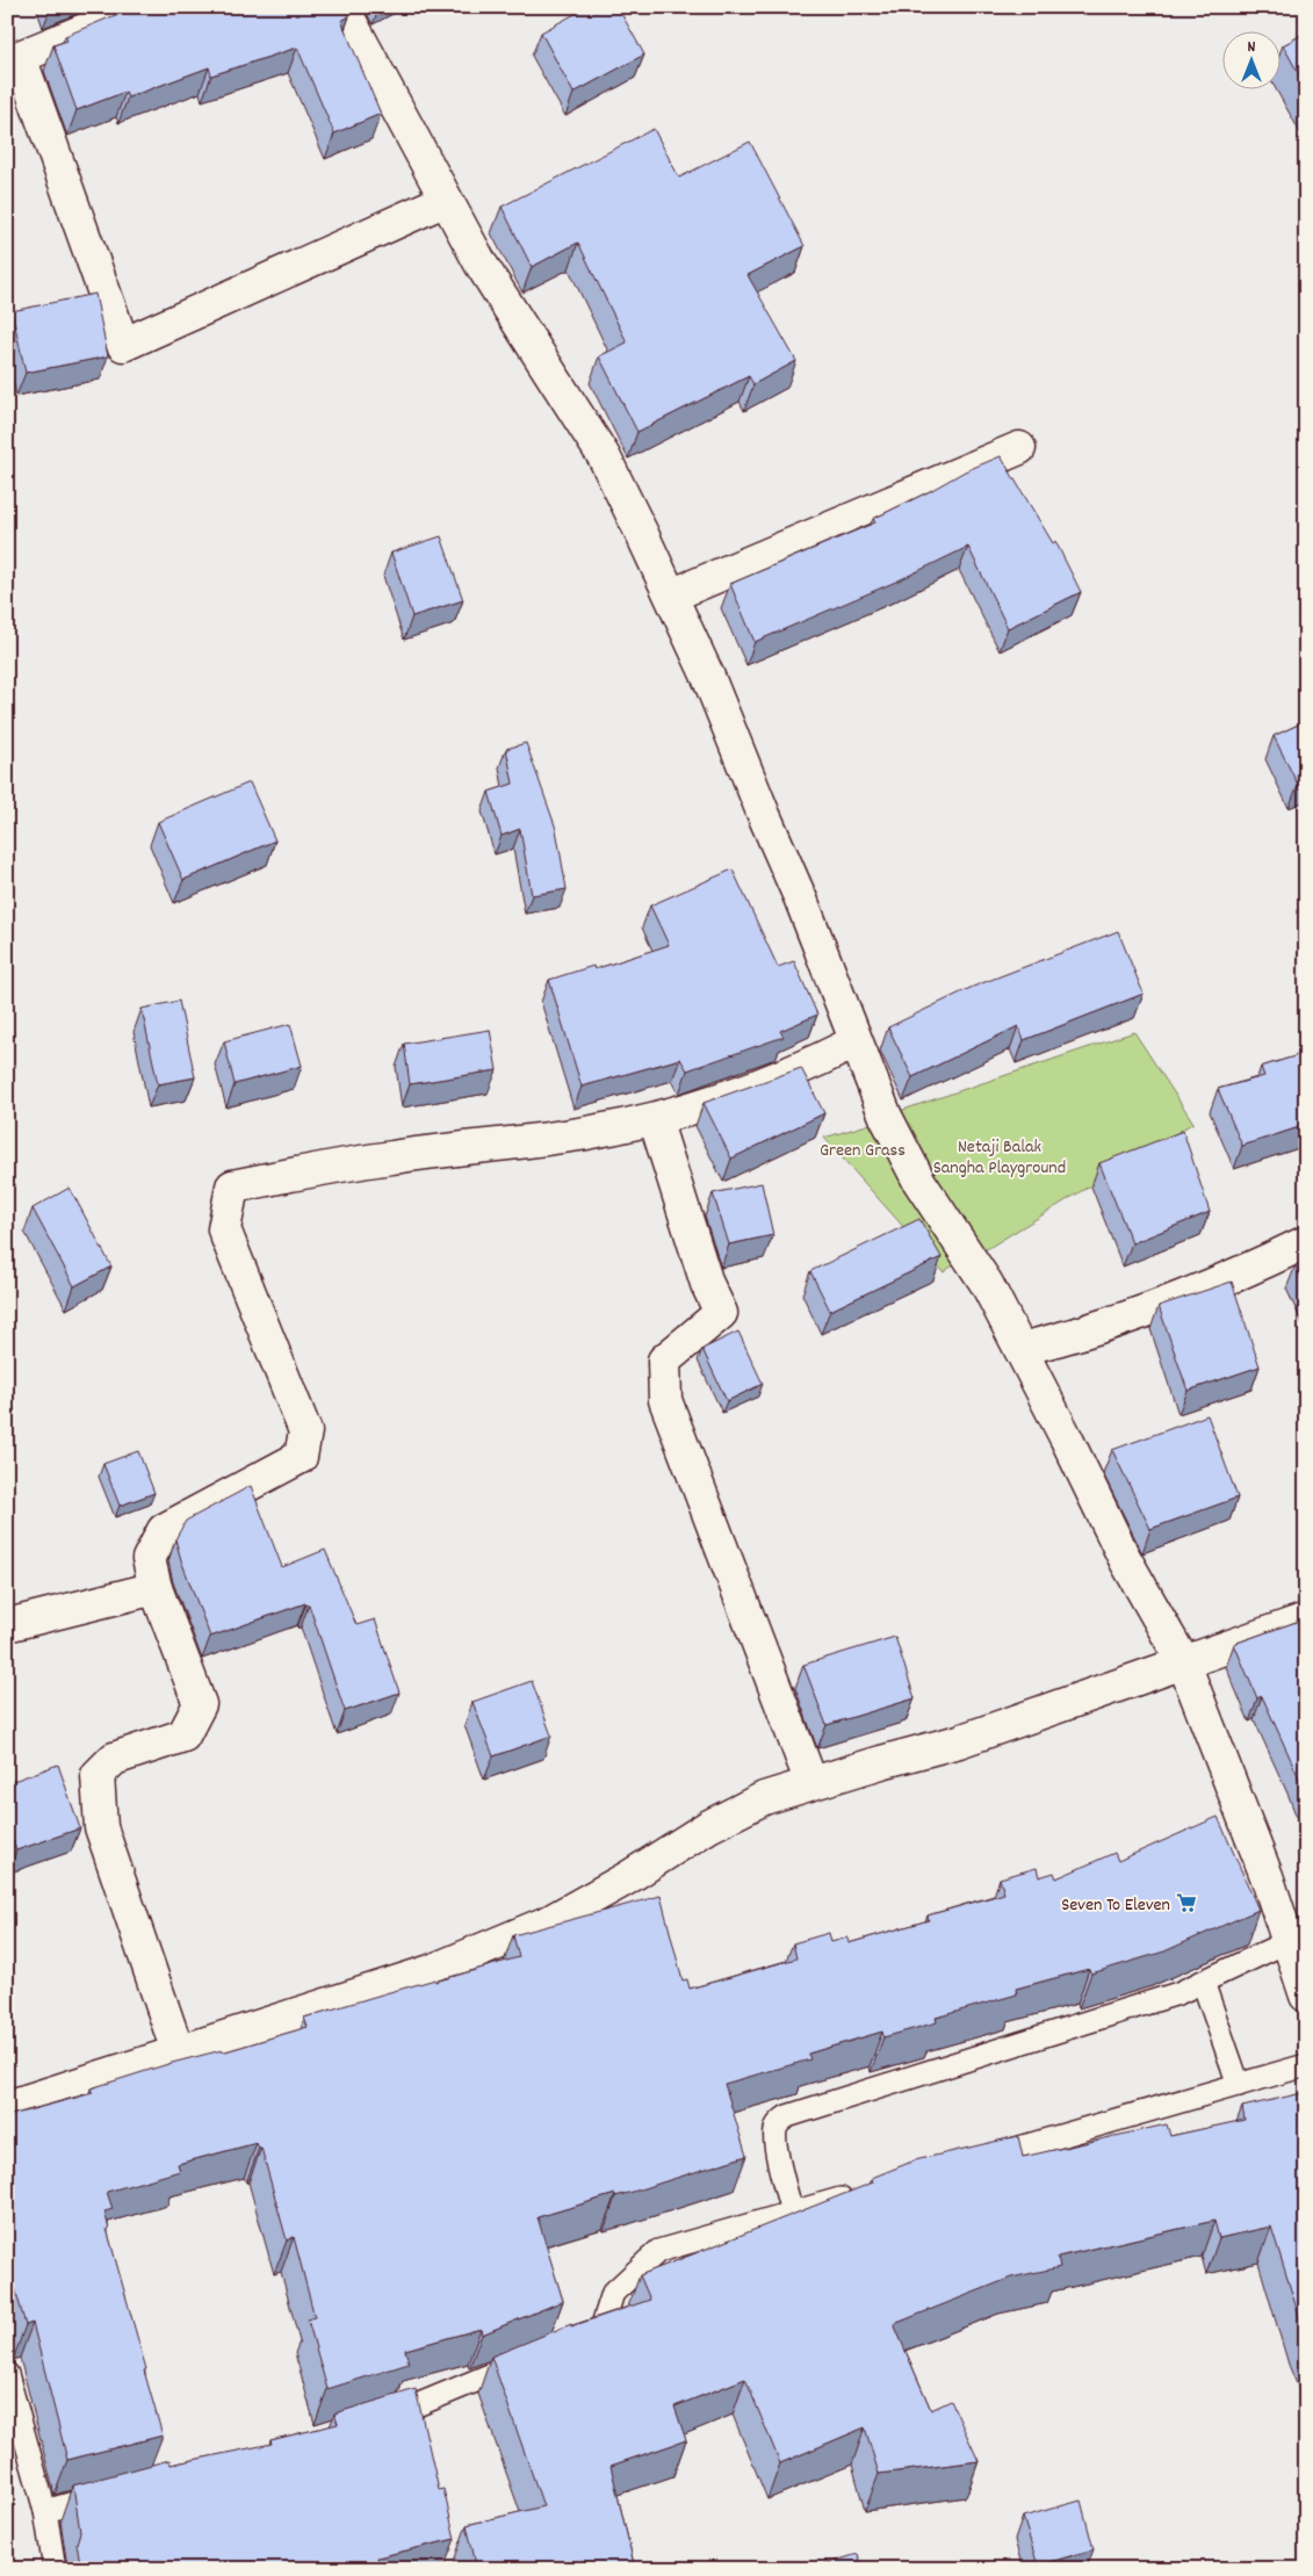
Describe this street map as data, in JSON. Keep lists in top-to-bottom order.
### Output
{
  "parks": ["Netaji Balak Sangha Playground", "Green Grass"],
  "places": {
    "supermarket": ["Seven To Eleven"]
  },
  "north": "top"
}
